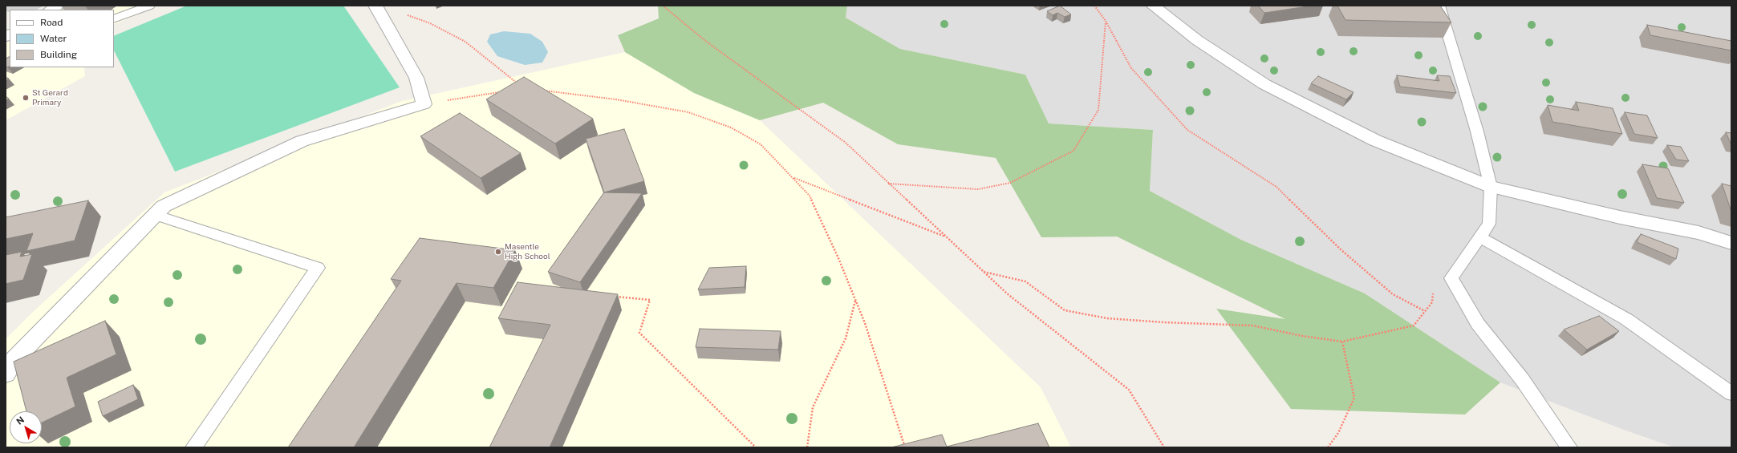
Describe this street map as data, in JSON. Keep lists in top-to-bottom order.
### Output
{
  "places": ["St Gerard Primary", "Masentle High School"],
  "legend": ["Road", "Water", "Building"],
  "north": "top left"
}
